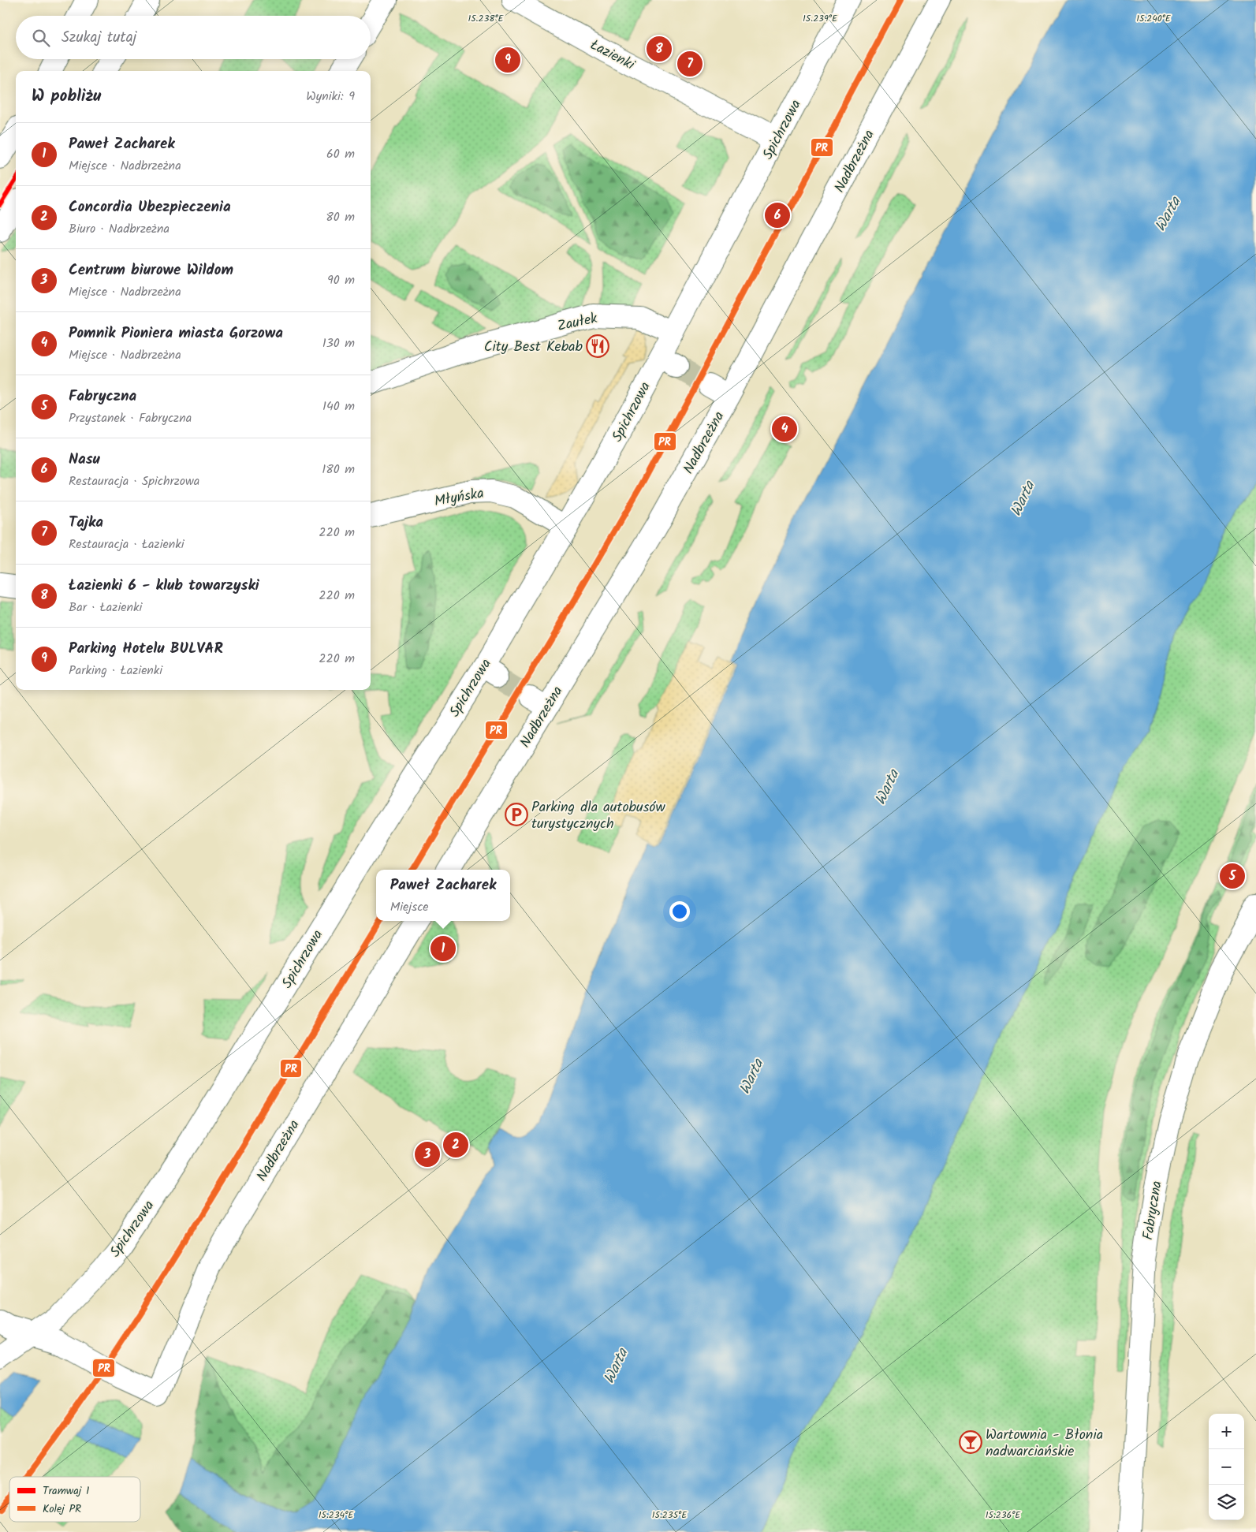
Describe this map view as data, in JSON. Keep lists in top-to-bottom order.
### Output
{
  "streets": {
    "street": [
      "Łazienki",
      "Spichrzowa",
      "Nadbrzeżna",
      "Zaułek",
      "Młyńska",
      "Fabryczna"
    ]
  },
  "crossings": [
    ["Łazienki", "Spichrzowa"],
    ["Spichrzowa", "Nadbrzeżna"],
    ["Spichrzowa", "Zaułek"],
    ["Spichrzowa", "Młyńska"]
  ],
  "water": ["Warta"],
  "places": {
    "restaurant": ["City Best Kebab"],
    "parking": ["Parking dla autobusów turystycznych"],
    "bar": ["Wartownia - Błonia nadwarciańskie"]
  },
  "lines": ["rail line PR", "tram line 1"],
  "legend": ["Tramwaj 1", "Kolej PR"],
  "page": {
    "search": "Szukaj tutaj",
    "pins": [
      "8",
      "9",
      "7",
      "6",
      "4",
      "5",
      "1",
      "2",
      "3"
    ],
    "heading": ["W pobliżu", "Wyniki: 9"],
    "list": [
      {
        "mark": "1",
        "name": "Paweł Zacharek",
        "note": "Miejsce · Nadbrzeżna",
        "value": "60 m"
      },
      {
        "mark": "2",
        "name": "Concordia Ubezpieczenia",
        "note": "Biuro · Nadbrzeżna",
        "value": "80 m"
      },
      {
        "mark": "3",
        "name": "Centrum biurowe Wildom",
        "note": "Miejsce · Nadbrzeżna",
        "value": "90 m"
      },
      {
        "mark": "4",
        "name": "Pomnik Pioniera miasta Gorzowa",
        "note": "Miejsce · Nadbrzeżna",
        "value": "130 m"
      },
      {
        "mark": "5",
        "name": "Fabryczna",
        "note": "Przystanek · Fabryczna",
        "value": "140 m"
      },
      {
        "mark": "6",
        "name": "Nasu",
        "note": "Restauracja · Spichrzowa",
        "value": "180 m"
      },
      {
        "mark": "7",
        "name": "Tajka",
        "note": "Restauracja · Łazienki",
        "value": "220 m"
      },
      {
        "mark": "8",
        "name": "Łazienki 6 - klub towarzyski",
        "note": "Bar · Łazienki",
        "value": "220 m"
      },
      {
        "mark": "9",
        "name": "Parking Hotelu BULVAR",
        "note": "Parking · Łazienki",
        "value": "220 m"
      }
    ],
    "popup": ["Paweł Zacharek", "Miejsce"],
    "map_buttons": ["+", "−"]
  },
  "coordinates": [
    "15.240°E",
    "15.238°E",
    "15.239°E",
    "15.234°E",
    "15.235°E",
    "15.236°E"
  ]
}
